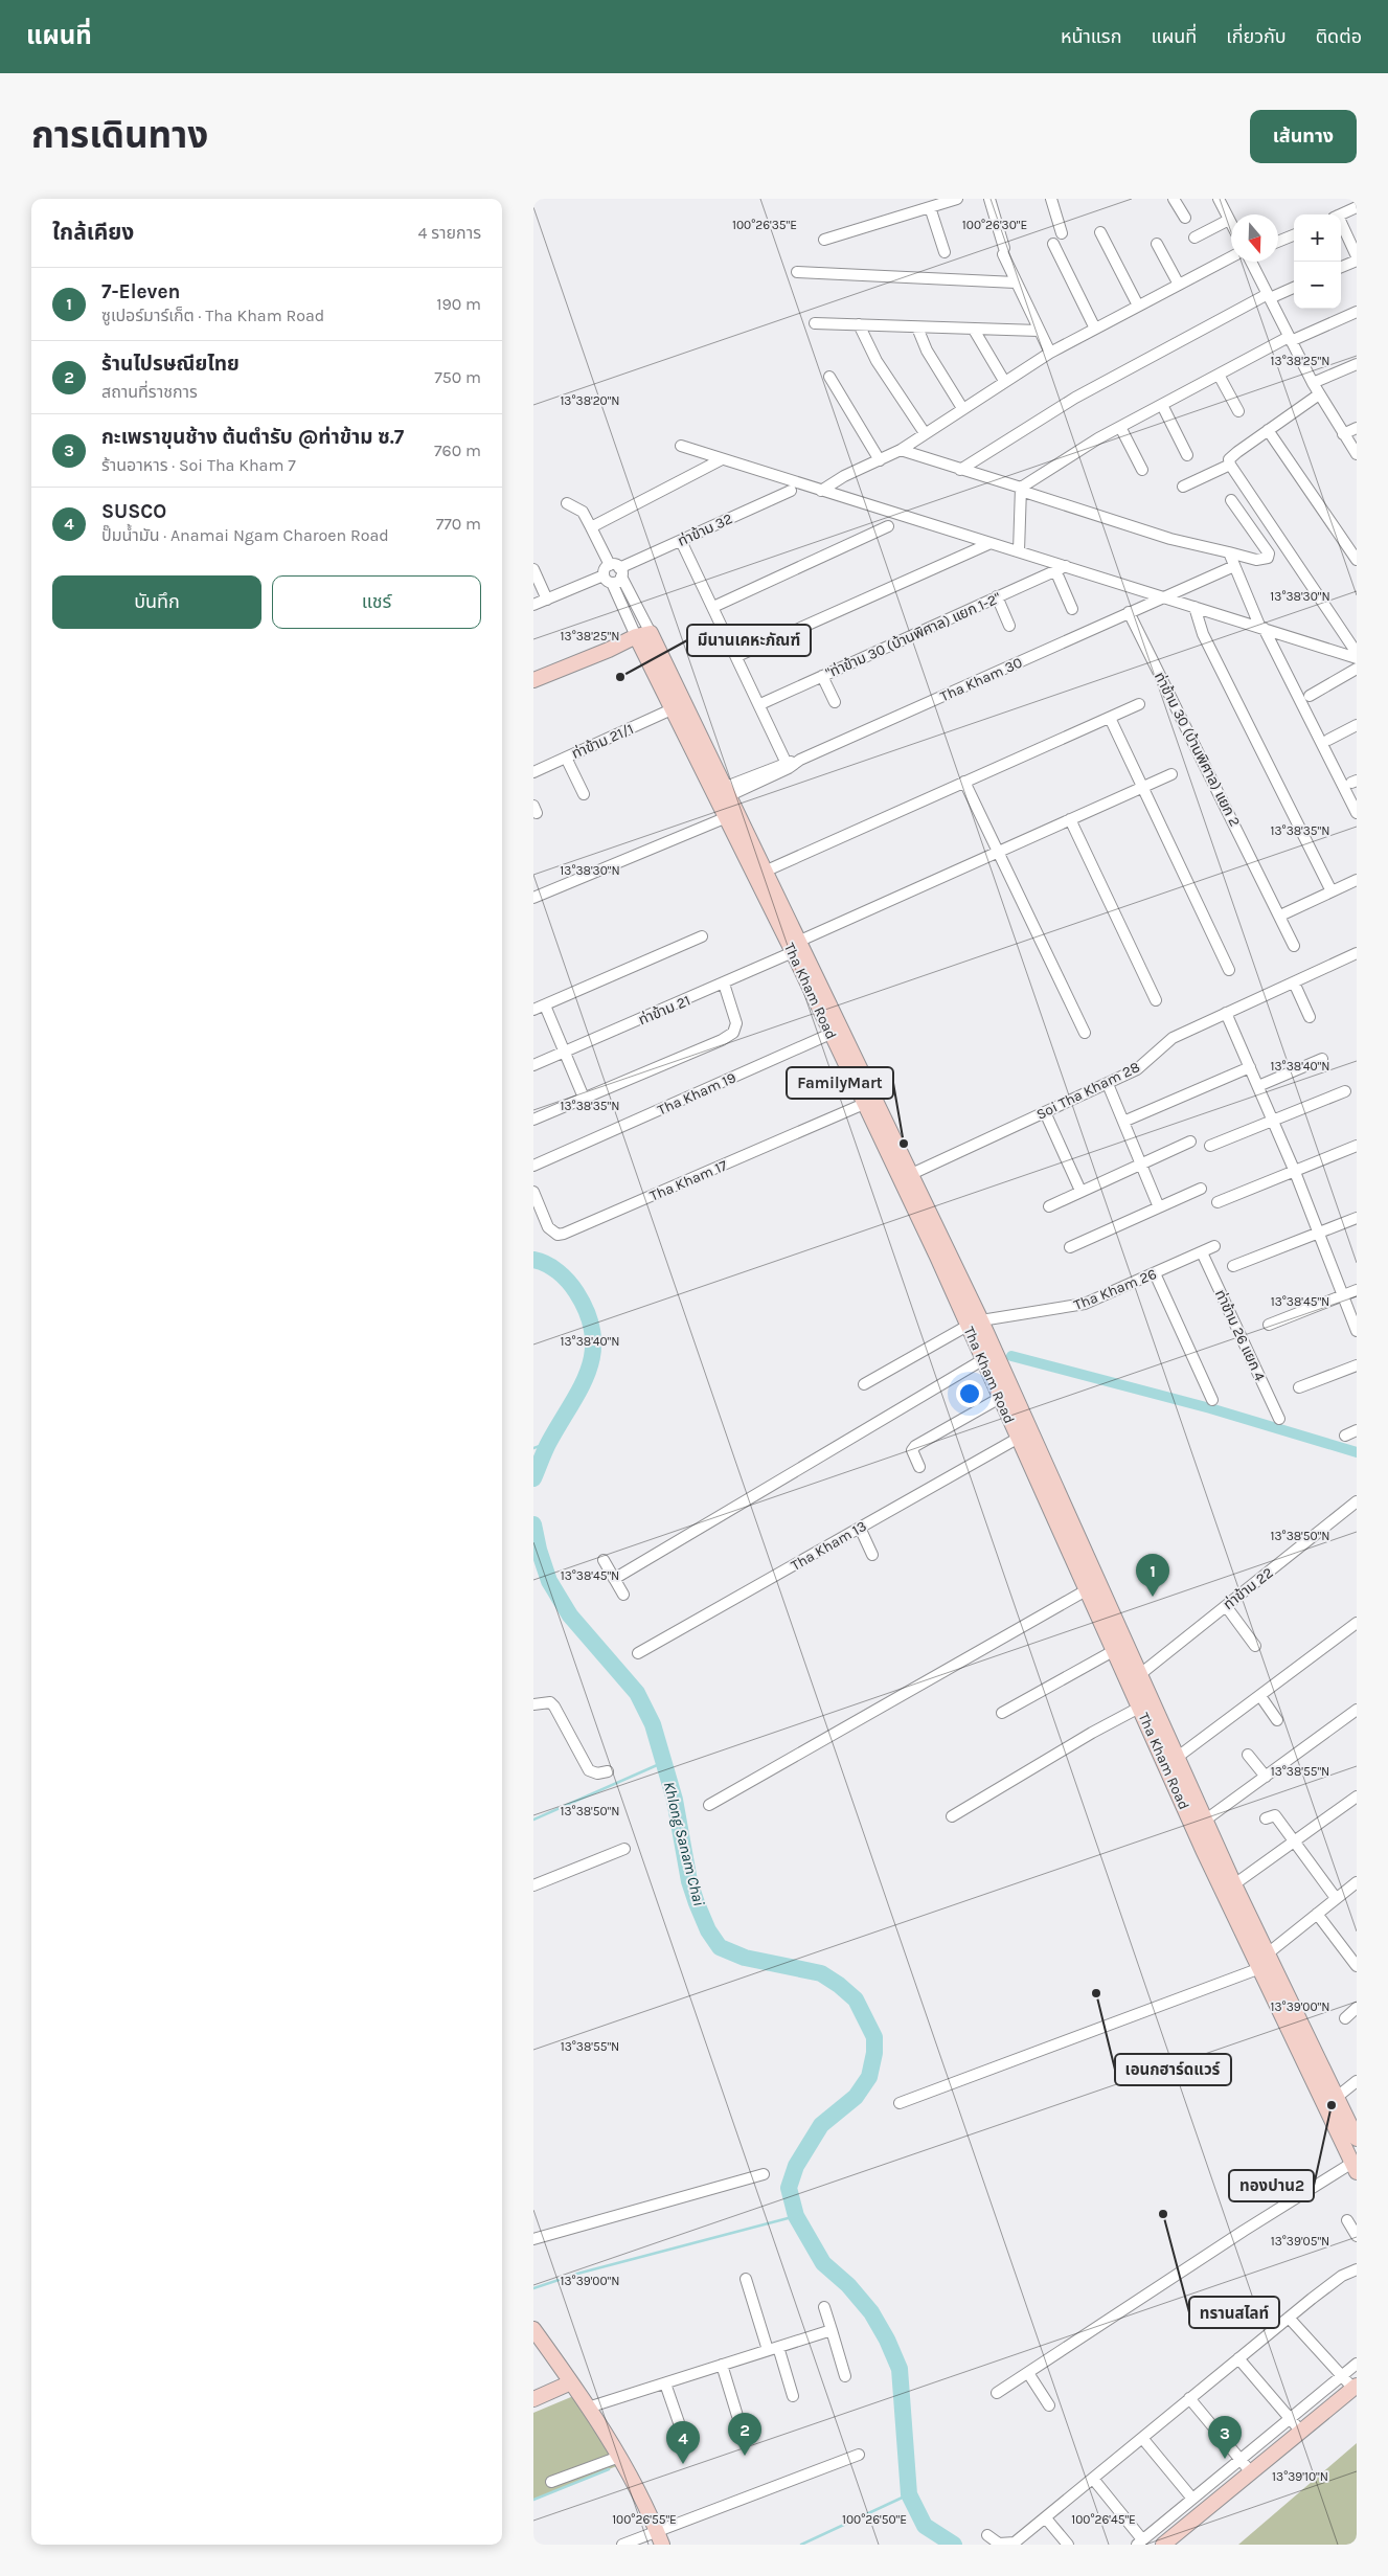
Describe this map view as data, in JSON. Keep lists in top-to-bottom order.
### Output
{
  "streets": {
    "street": [
      "ท่าข้าม 32",
      "\"ท่าข้าม 30 (บ้านพิศาล) แยก 1-2\"",
      "Tha Kham 30",
      "ท่าข้าม 21/1",
      "ท่าข้าม 30 (บ้านพิศาล) แยก 2",
      "Tha Kham Road",
      "ท่าข้าม 21",
      "Soi Tha Kham 28",
      "Tha Kham 19",
      "Tha Kham 17",
      "Tha Kham 26",
      "ท่าข้าม 26 แยก 4",
      "Tha Kham 13",
      "ท่าข้าม 22"
    ]
  },
  "crossings": [
    ["ท่าข้าม 32", "Tha Kham Road"],
    ["Tha Kham 30", "ท่าข้าม 30 (บ้านพิศาล) แยก 2"],
    ["Tha Kham 30", "Tha Kham Road"],
    ["ท่าข้าม 21/1", "Tha Kham Road"],
    ["Tha Kham Road", "ท่าข้าม 21"],
    ["Tha Kham Road", "Soi Tha Kham 28"],
    ["Tha Kham Road", "Tha Kham 19"],
    ["Tha Kham Road", "Tha Kham 17"],
    ["Tha Kham Road", "Tha Kham 26"],
    ["Tha Kham Road", "Tha Kham 13"],
    ["Tha Kham Road", "ท่าข้าม 22"],
    ["Tha Kham 26", "ท่าข้าม 26 แยก 4"]
  ],
  "water": ["Khlong Sanam Chai"],
  "places": [
    "มีนานเคหะภัณฑ์",
    "FamilyMart",
    "เอนกฮาร์ดแวร์",
    "ทองปาน2",
    "ทรานสไลท์"
  ],
  "north": "bottom",
  "page": {
    "header": "แผนที่",
    "nav": [
      "หน้าแรก",
      "แผนที่",
      "เกี่ยวกับ",
      "ติดต่อ"
    ],
    "title": "การเดินทาง",
    "buttons": [
      "เส้นทาง",
      ["บันทึก", "แชร์"]
    ],
    "heading": ["ใกล้เคียง", "4 รายการ"],
    "map_buttons": ["+", "−"],
    "list": [
      {
        "mark": "1",
        "name": "7-Eleven",
        "note": "ซูเปอร์มาร์เก็ต · Tha Kham Road",
        "value": "190 m"
      },
      {
        "mark": "2",
        "name": "ร้านไปรษณียไทย",
        "note": "สถานที่ราชการ",
        "value": "750 m"
      },
      {
        "mark": "3",
        "name": "กะเพราขุนช้าง ต้นตำรับ @ท่าข้าม ซ.7",
        "note": "ร้านอาหาร · Soi Tha Kham 7",
        "value": "760 m"
      },
      {
        "mark": "4",
        "name": "SUSCO",
        "note": "ปั๊มน้ำมัน · Anamai Ngam Charoen Road",
        "value": "770 m"
      }
    ],
    "pins": [
      "1",
      "2",
      "3",
      "4"
    ]
  },
  "coordinates": [
    "100°26'35\"E",
    "100°26'30\"E",
    "13°38'25\"N",
    "13°38'20\"N",
    "13°38'30\"N",
    "13°38'35\"N",
    "13°38'40\"N",
    "13°38'45\"N",
    "13°38'50\"N",
    "13°38'55\"N",
    "13°39'00\"N",
    "13°39'05\"N",
    "13°39'10\"N",
    "100°26'55\"E",
    "100°26'50\"E",
    "100°26'45\"E"
  ]
}
